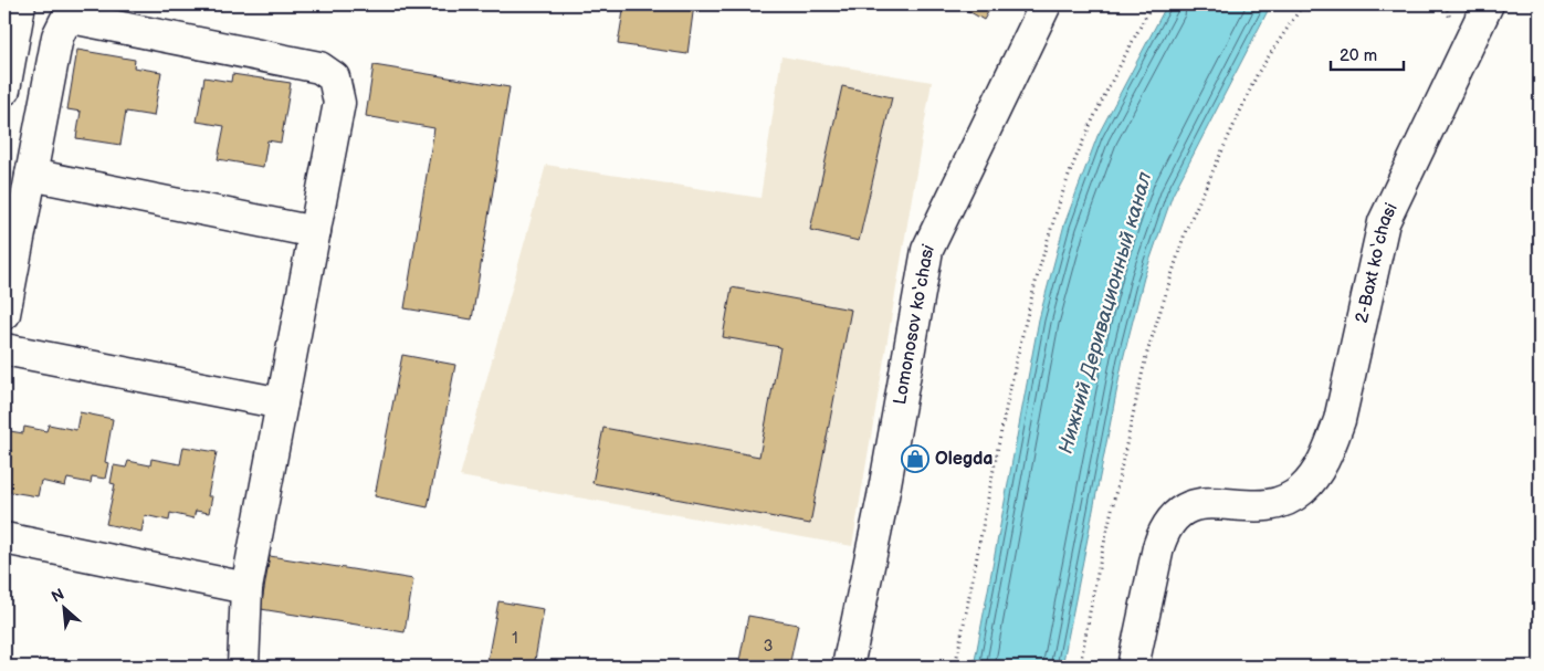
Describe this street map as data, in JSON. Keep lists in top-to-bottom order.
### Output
{
  "streets": {
    "street": ["2-Baxt ko‘chasi", "Lomonosov ko‘chasi"]
  },
  "water": ["Нижний Деривационный канал"],
  "places": {
    "shop": ["Olegda"]
  },
  "house_numbers": ["1", "3"],
  "scale_bar": "20 m",
  "north": "top left"
}
